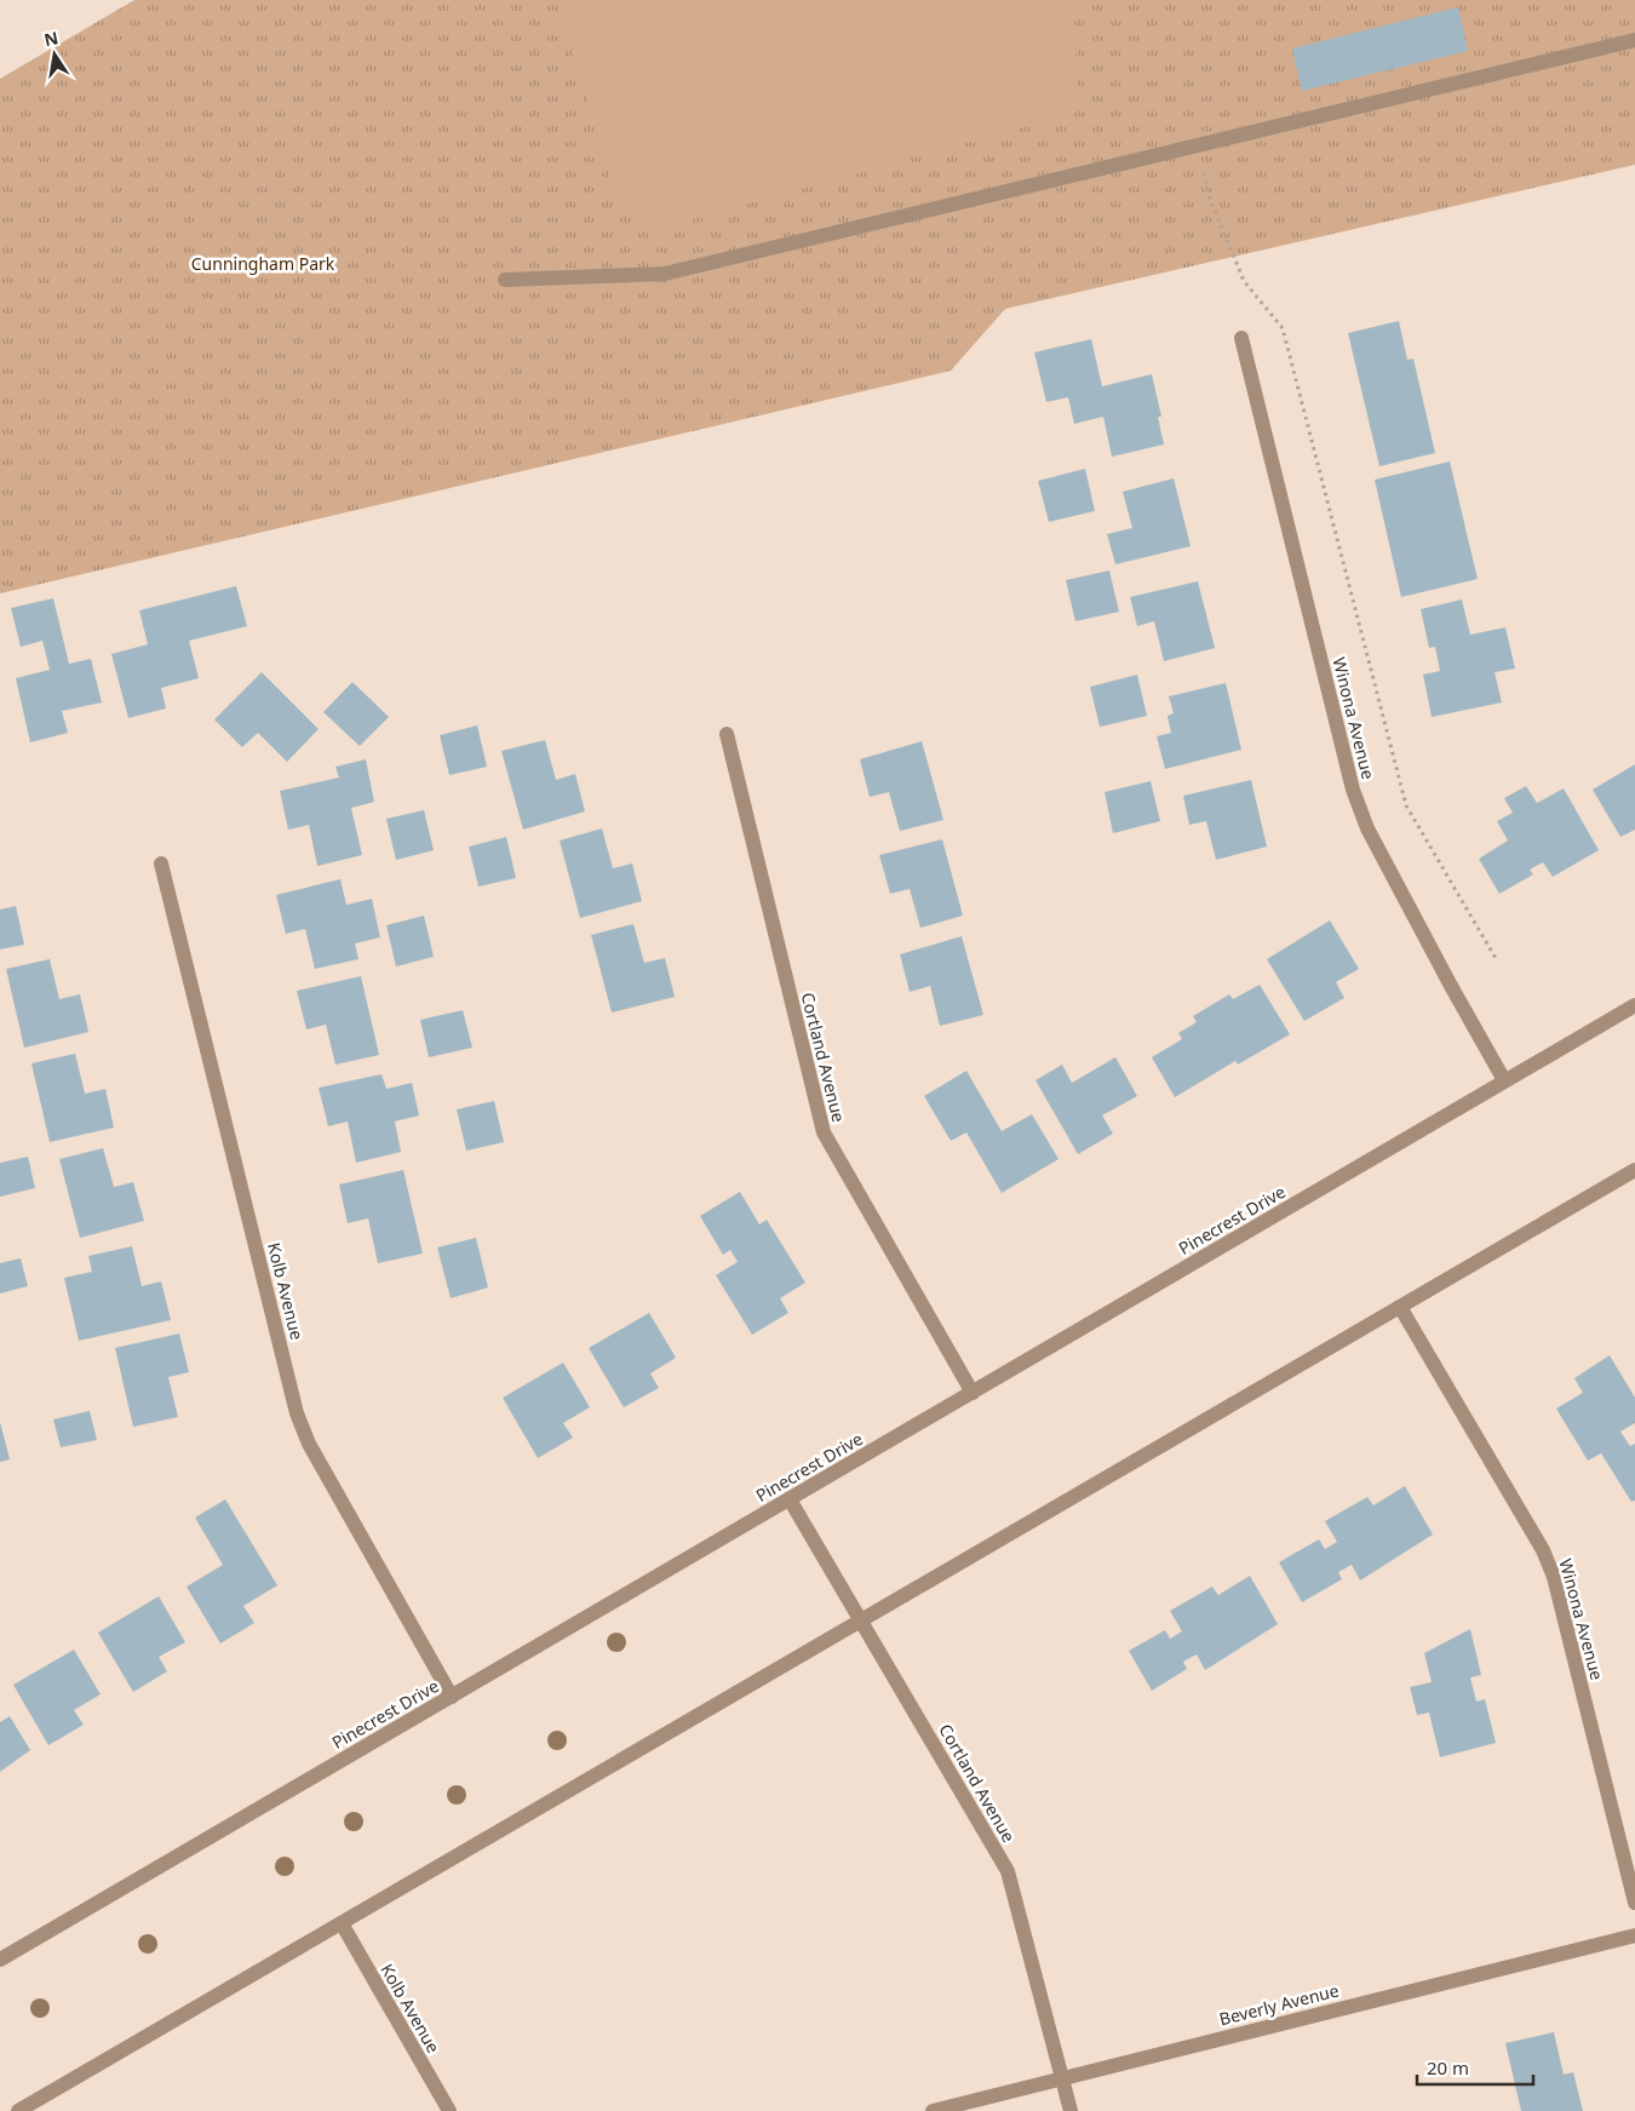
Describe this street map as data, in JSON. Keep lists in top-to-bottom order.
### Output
{
  "streets": {
    "street": [
      "Winona Avenue",
      "Cortland Avenue",
      "Pinecrest Drive",
      "Kolb Avenue",
      "Beverly Avenue"
    ]
  },
  "crossings": [
    ["Winona Avenue", "Pinecrest Drive"],
    ["Cortland Avenue", "Pinecrest Drive"],
    ["Cortland Avenue", "Beverly Avenue"],
    ["Pinecrest Drive", "Kolb Avenue"]
  ],
  "parks": ["Cunningham Park"],
  "scale_bar": "20 m",
  "north": "top"
}
